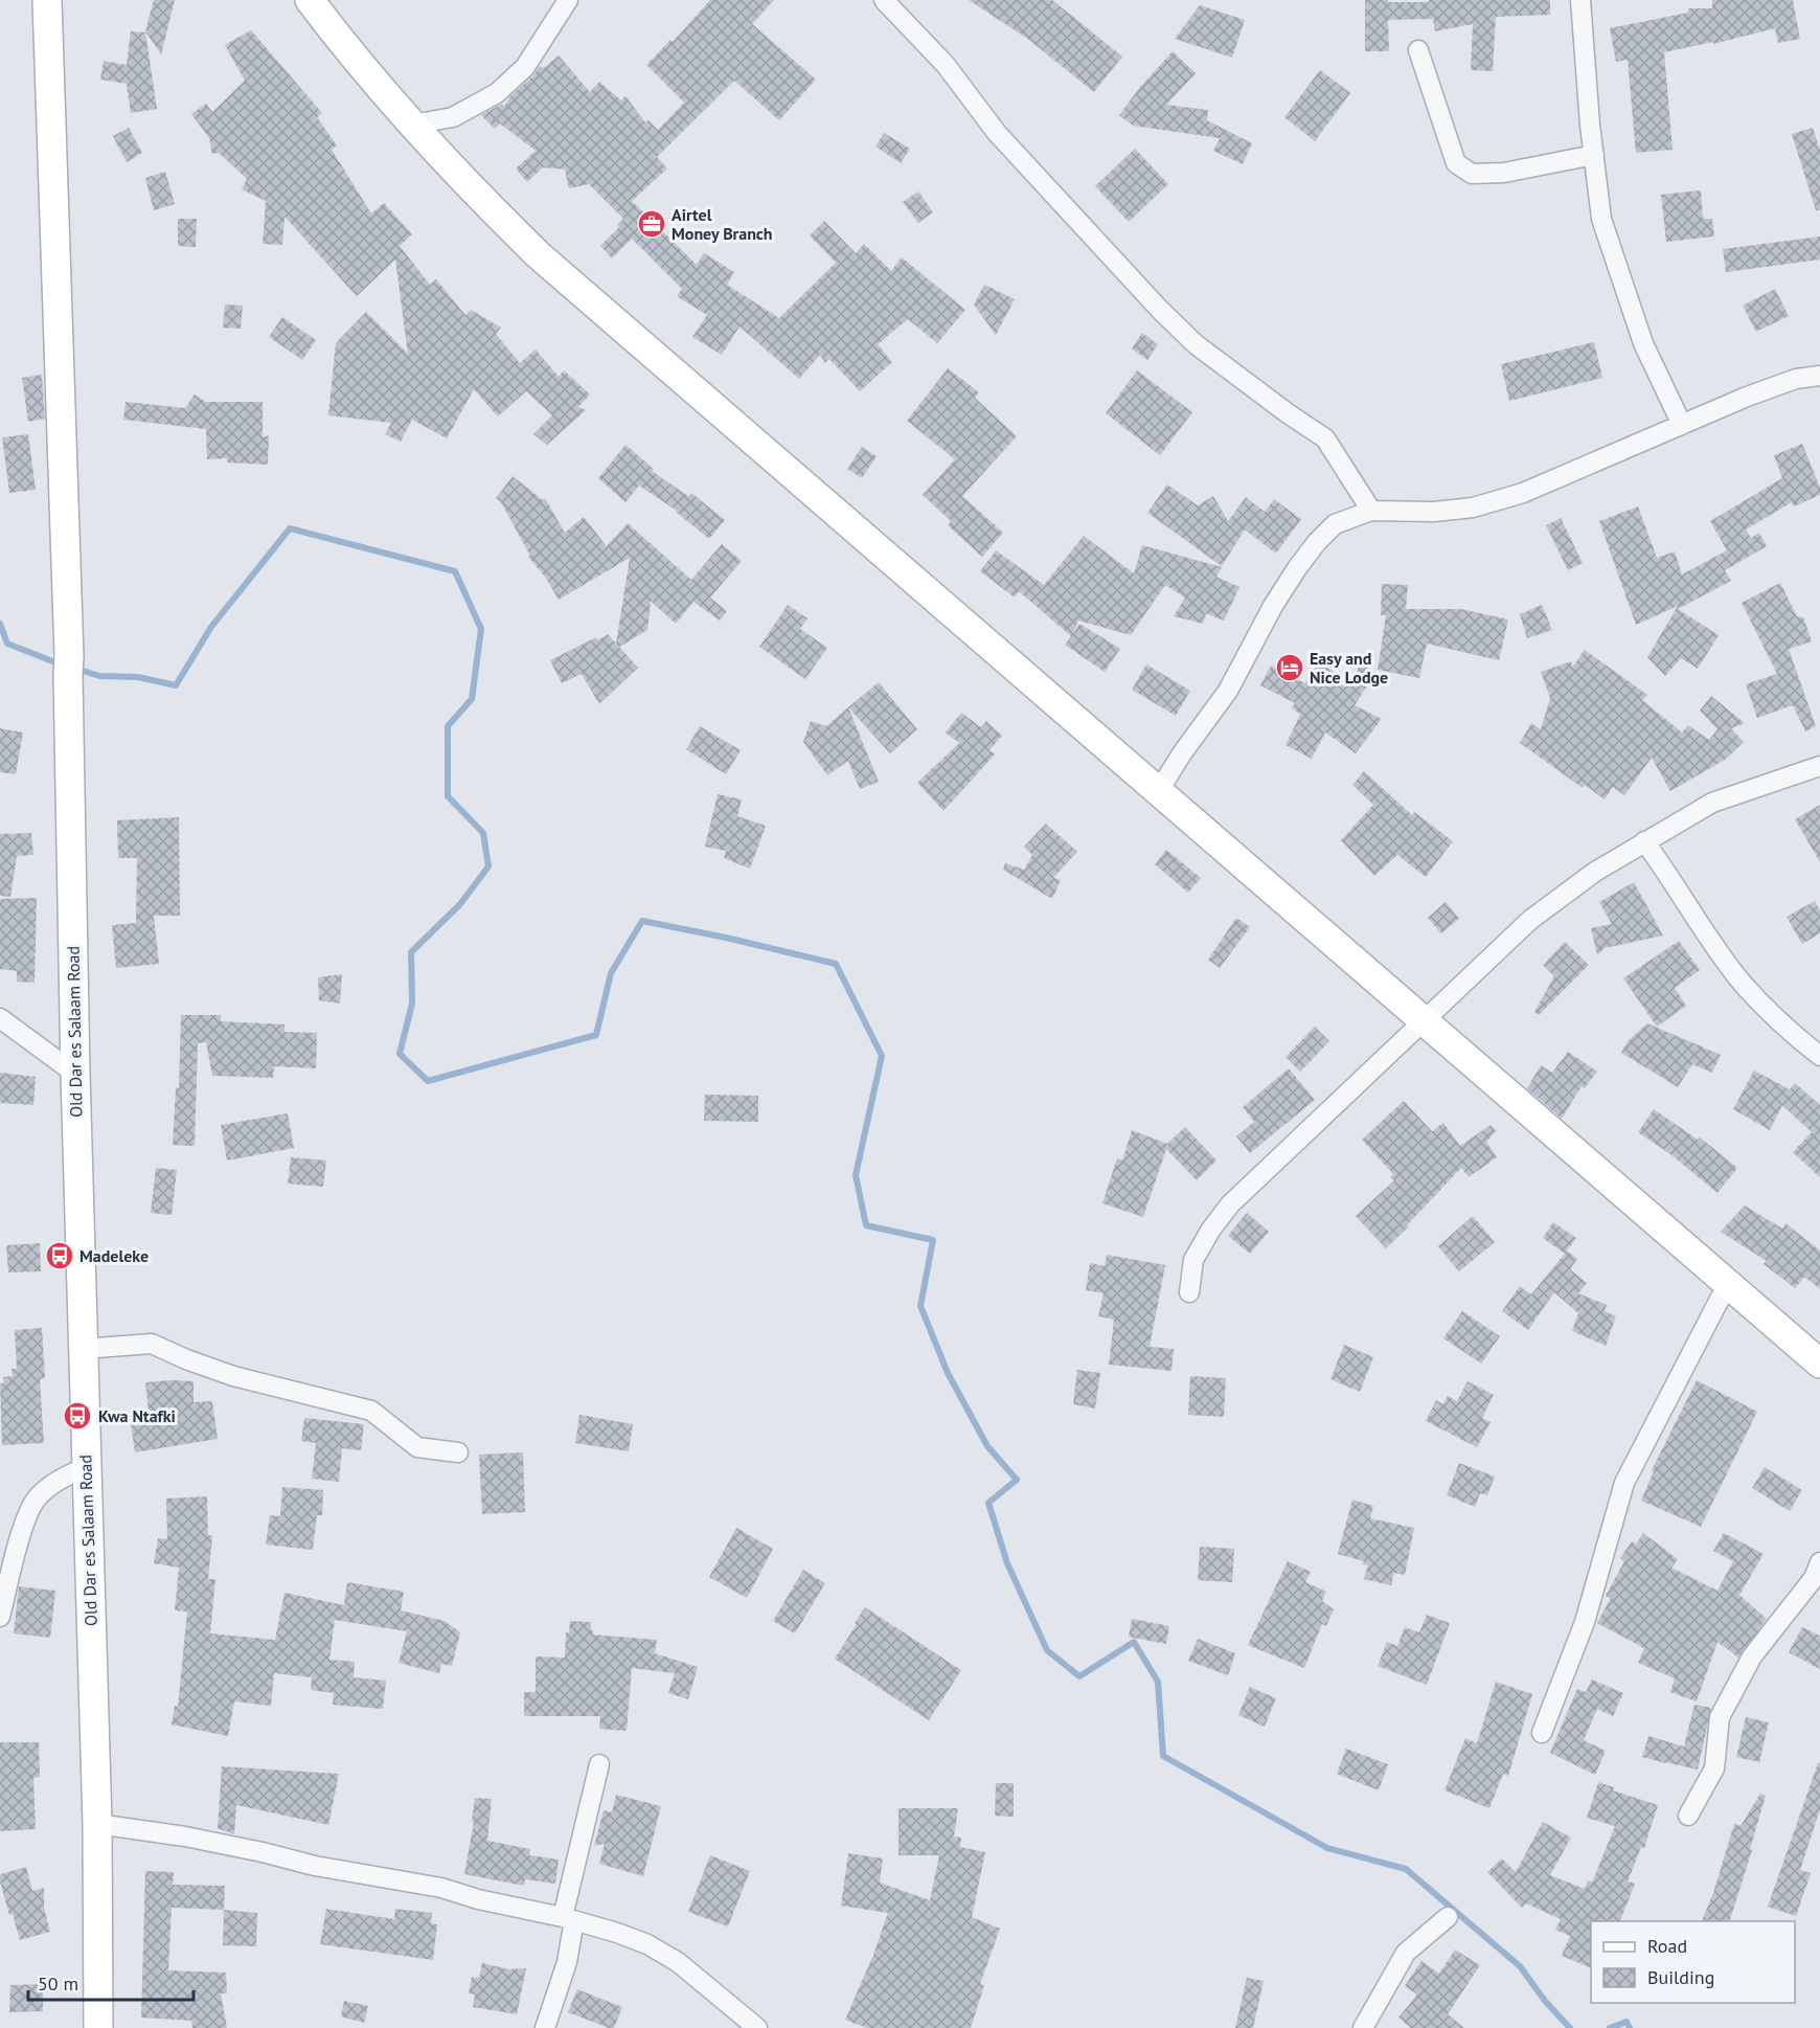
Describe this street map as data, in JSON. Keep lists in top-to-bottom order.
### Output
{
  "streets": {
    "main road": ["Old Dar es Salaam Road"]
  },
  "places": {
    "office": ["Airtel Money Branch"],
    "hotel": ["Easy and Nice Lodge"],
    "bus stop": ["Madeleke", "Kwa Ntafki"]
  },
  "legend": ["Road", "Building"],
  "scale_bar": "50 m"
}
